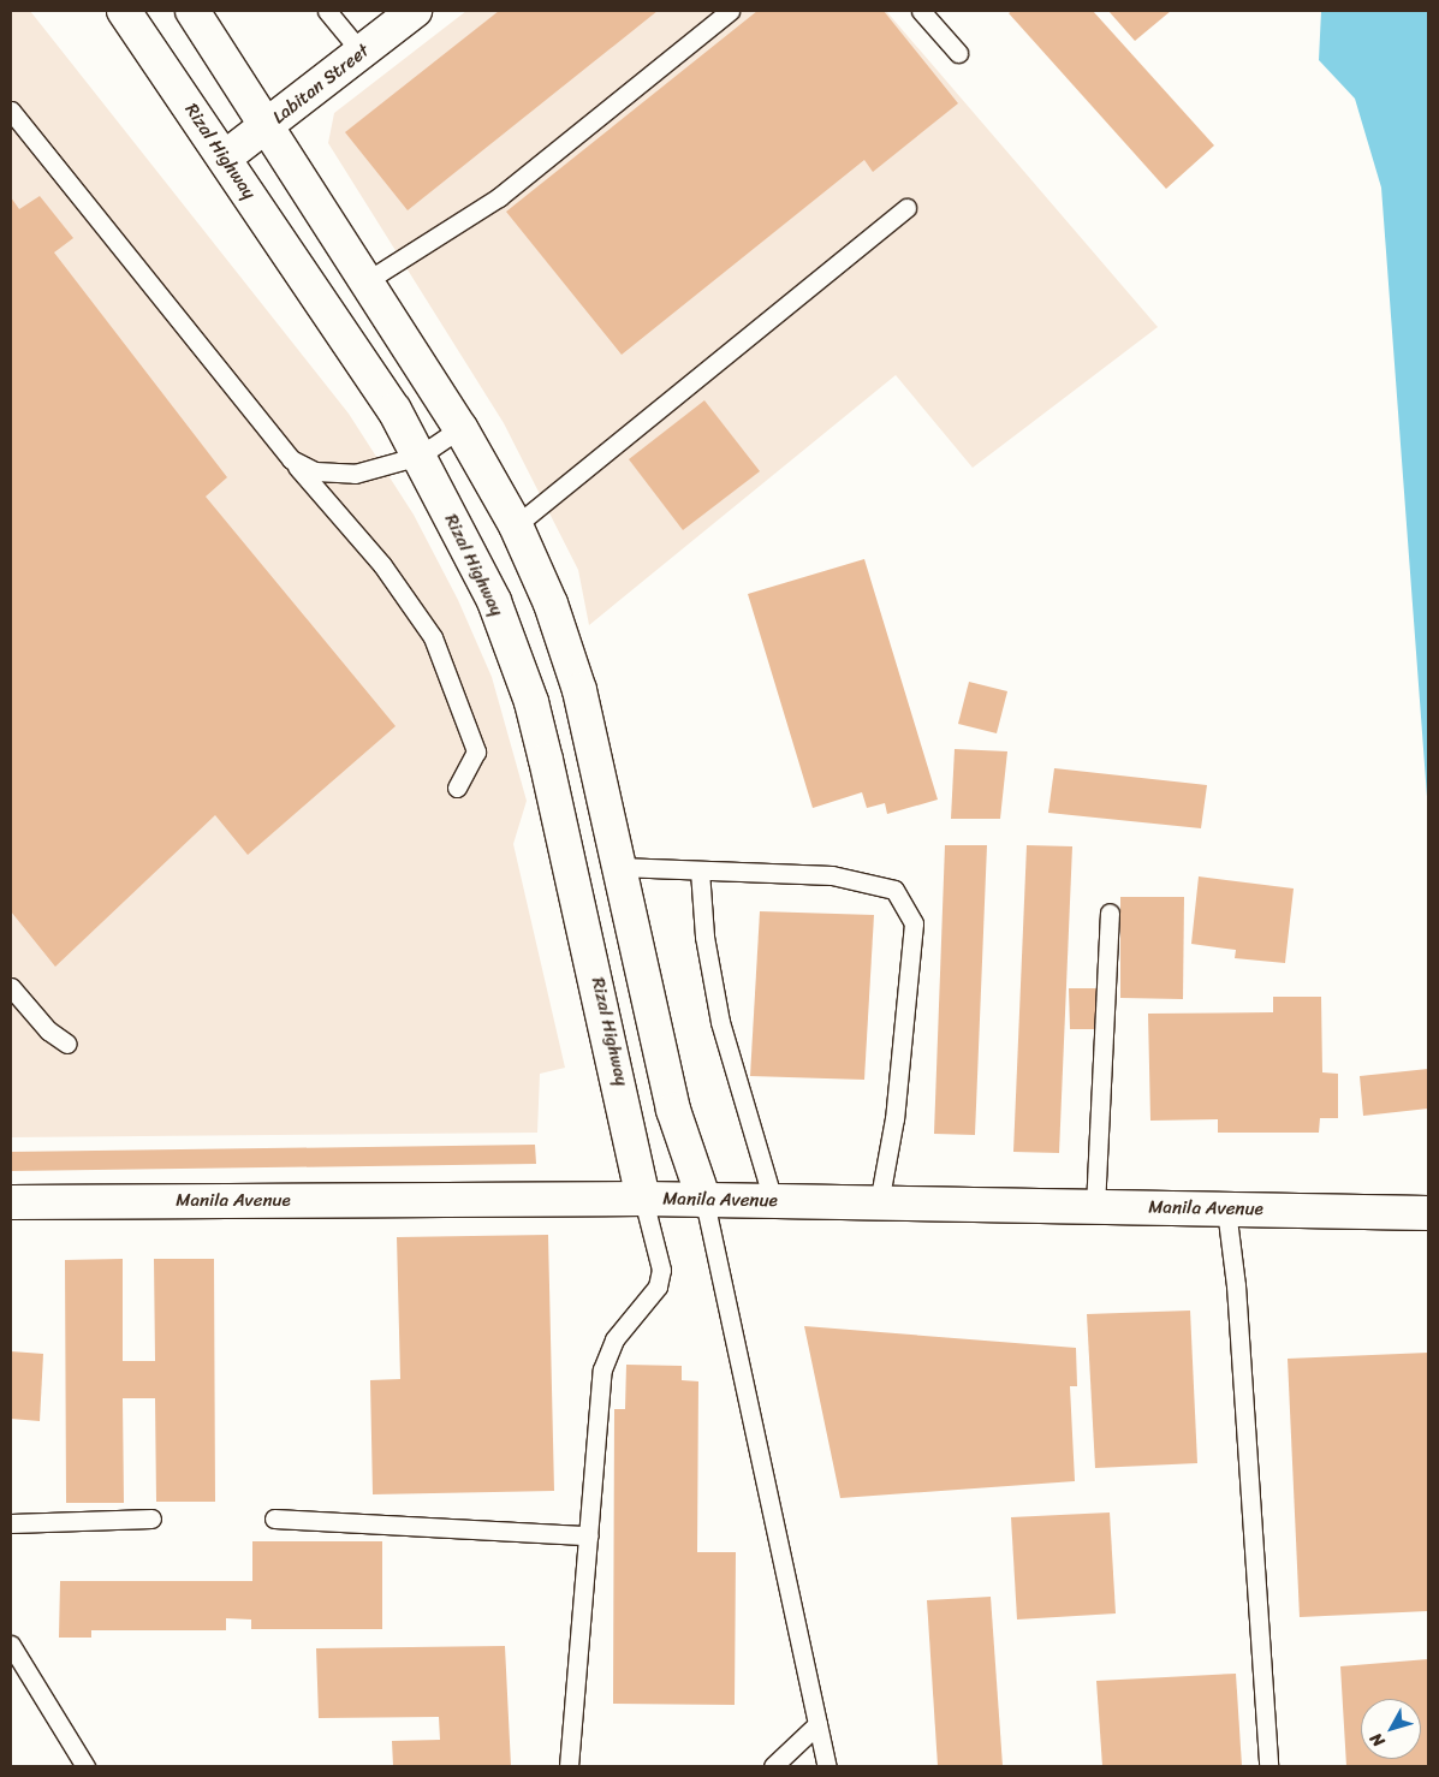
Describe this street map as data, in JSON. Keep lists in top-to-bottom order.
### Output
{
  "streets": {
    "main road": ["Labitan Street", "Rizal Highway", "Manila Avenue"]
  },
  "crossings": [
    ["Labitan Street", "Rizal Highway"],
    ["Rizal Highway", "Manila Avenue"]
  ],
  "north": "bottom left"
}
